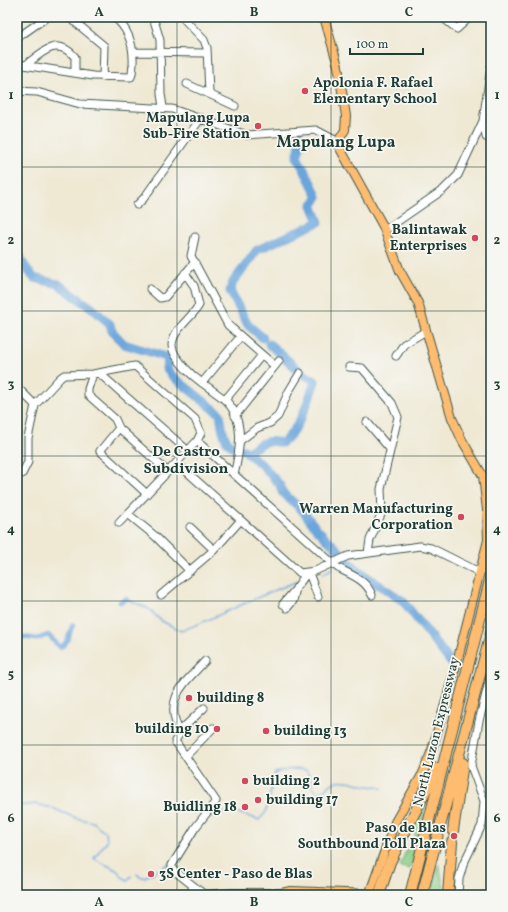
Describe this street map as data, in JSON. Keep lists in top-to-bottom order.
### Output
{
  "streets": {
    "highway": ["North Luzon Expressway"]
  },
  "districts": ["Mapulang Lupa", "De Castro Subdivision"],
  "places": [
    "Apolonia F. Rafael Elementary School",
    "Mapulang Lupa Sub-Fire Station",
    "Balintawak Enterprises",
    "Warren Manufacturing Corporation",
    "building 8",
    "building 10",
    "building 13",
    "building 2",
    "building 17",
    "Buidling 18",
    "Paso de Blas Southbound Toll Plaza",
    "3S Center - Paso de Blas"
  ],
  "scale_bar": "100 m",
  "grid": {
    "columns": ["A", "B", "C"],
    "rows": [
      "1",
      "2",
      "3",
      "4",
      "5",
      "6"
    ]
  }
}
